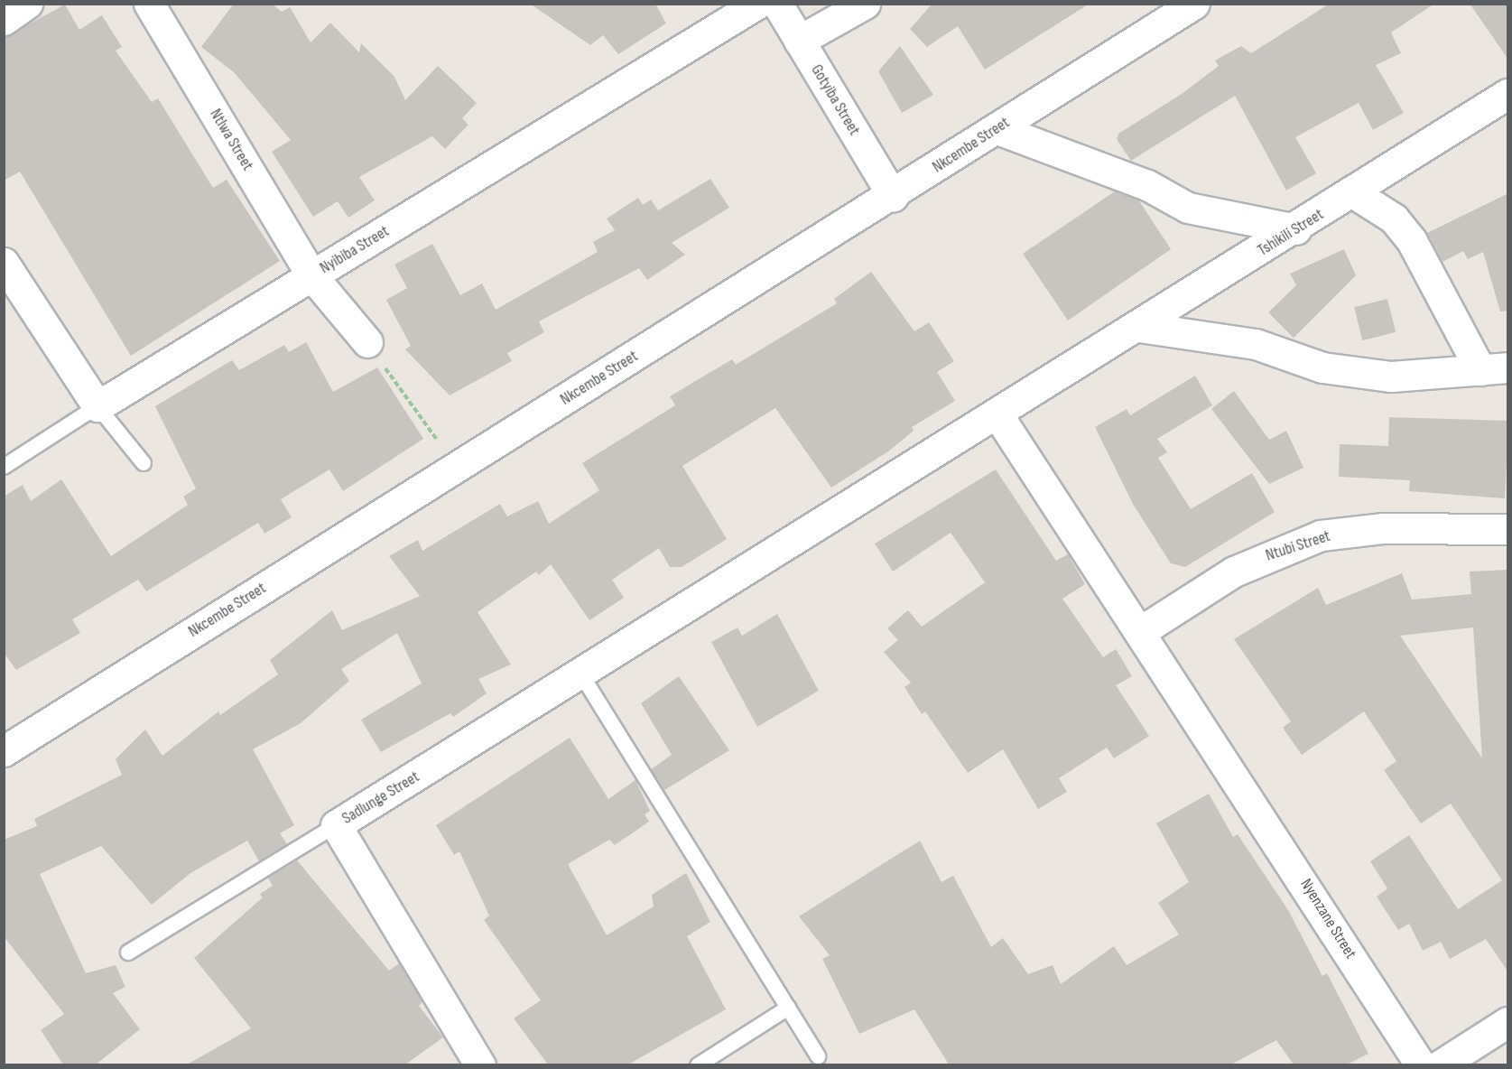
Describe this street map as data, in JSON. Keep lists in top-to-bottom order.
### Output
{
  "streets": {
    "street": [
      "Gotyiba Street",
      "Ntlwa Street",
      "Nkcembe Street",
      "Tshikili Street",
      "Nyibiba Street",
      "Ntubi Street",
      "Sadlunge Street",
      "Nyenzane Street"
    ]
  },
  "crossings": [
    ["Gotyiba Street", "Nkcembe Street"],
    ["Ntlwa Street", "Nyibiba Street"],
    ["Tshikili Street", "Sadlunge Street"],
    ["Tshikili Street", "Nyenzane Street"],
    ["Ntubi Street", "Nyenzane Street"],
    ["Sadlunge Street", "Nyenzane Street"]
  ]
}
